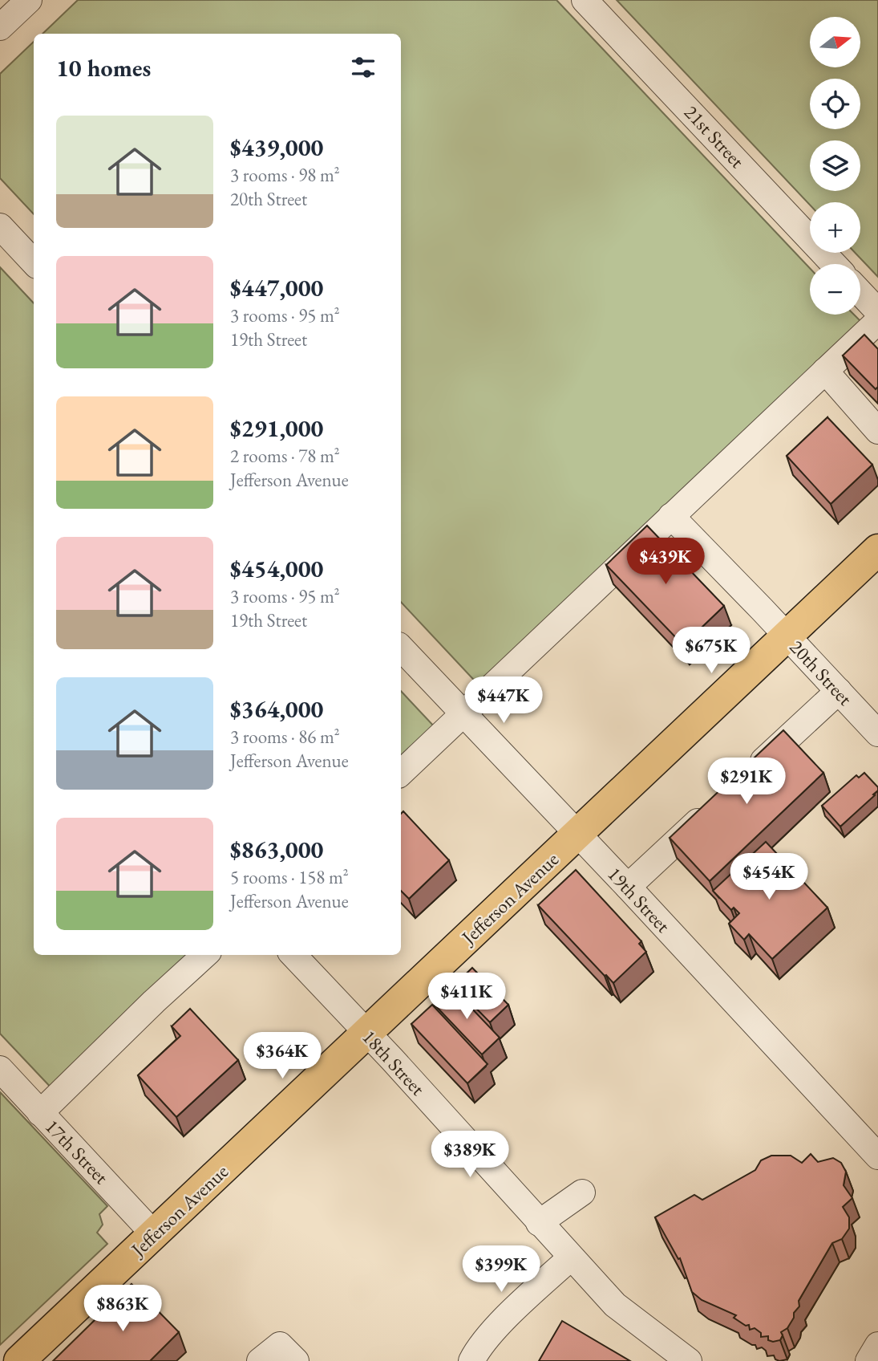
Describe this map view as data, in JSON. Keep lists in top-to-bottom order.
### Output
{
  "streets": {
    "main road": ["Jefferson Avenue"],
    "street": [
      "21st Street",
      "20th Street",
      "19th Street",
      "18th Street",
      "17th Street"
    ]
  },
  "crossings": [
    ["20th Street", "Jefferson Avenue"],
    ["Jefferson Avenue", "19th Street"],
    ["Jefferson Avenue", "18th Street"],
    ["Jefferson Avenue", "17th Street"]
  ],
  "north": "right",
  "page": {
    "map_buttons": ["+", "−"],
    "heading": "10 homes",
    "list": [
      {
        "name": "$439,000",
        "note": "3 rooms · 98 m² · 20th Street"
      },
      {
        "name": "$447,000",
        "note": "3 rooms · 95 m² · 19th Street"
      },
      {
        "name": "$291,000",
        "note": "2 rooms · 78 m² · Jefferson Avenue"
      },
      {
        "name": "$454,000",
        "note": "3 rooms · 95 m² · 19th Street"
      },
      {
        "name": "$364,000",
        "note": "3 rooms · 86 m² · Jefferson Avenue"
      },
      {
        "name": "$863,000",
        "note": "5 rooms · 158 m² · Jefferson Avenue"
      }
    ],
    "price": [
      "$439K",
      "$675K",
      "$447K",
      "$291K",
      "$454K",
      "$411K",
      "$364K",
      "$389K",
      "$399K",
      "$863K"
    ]
  }
}
